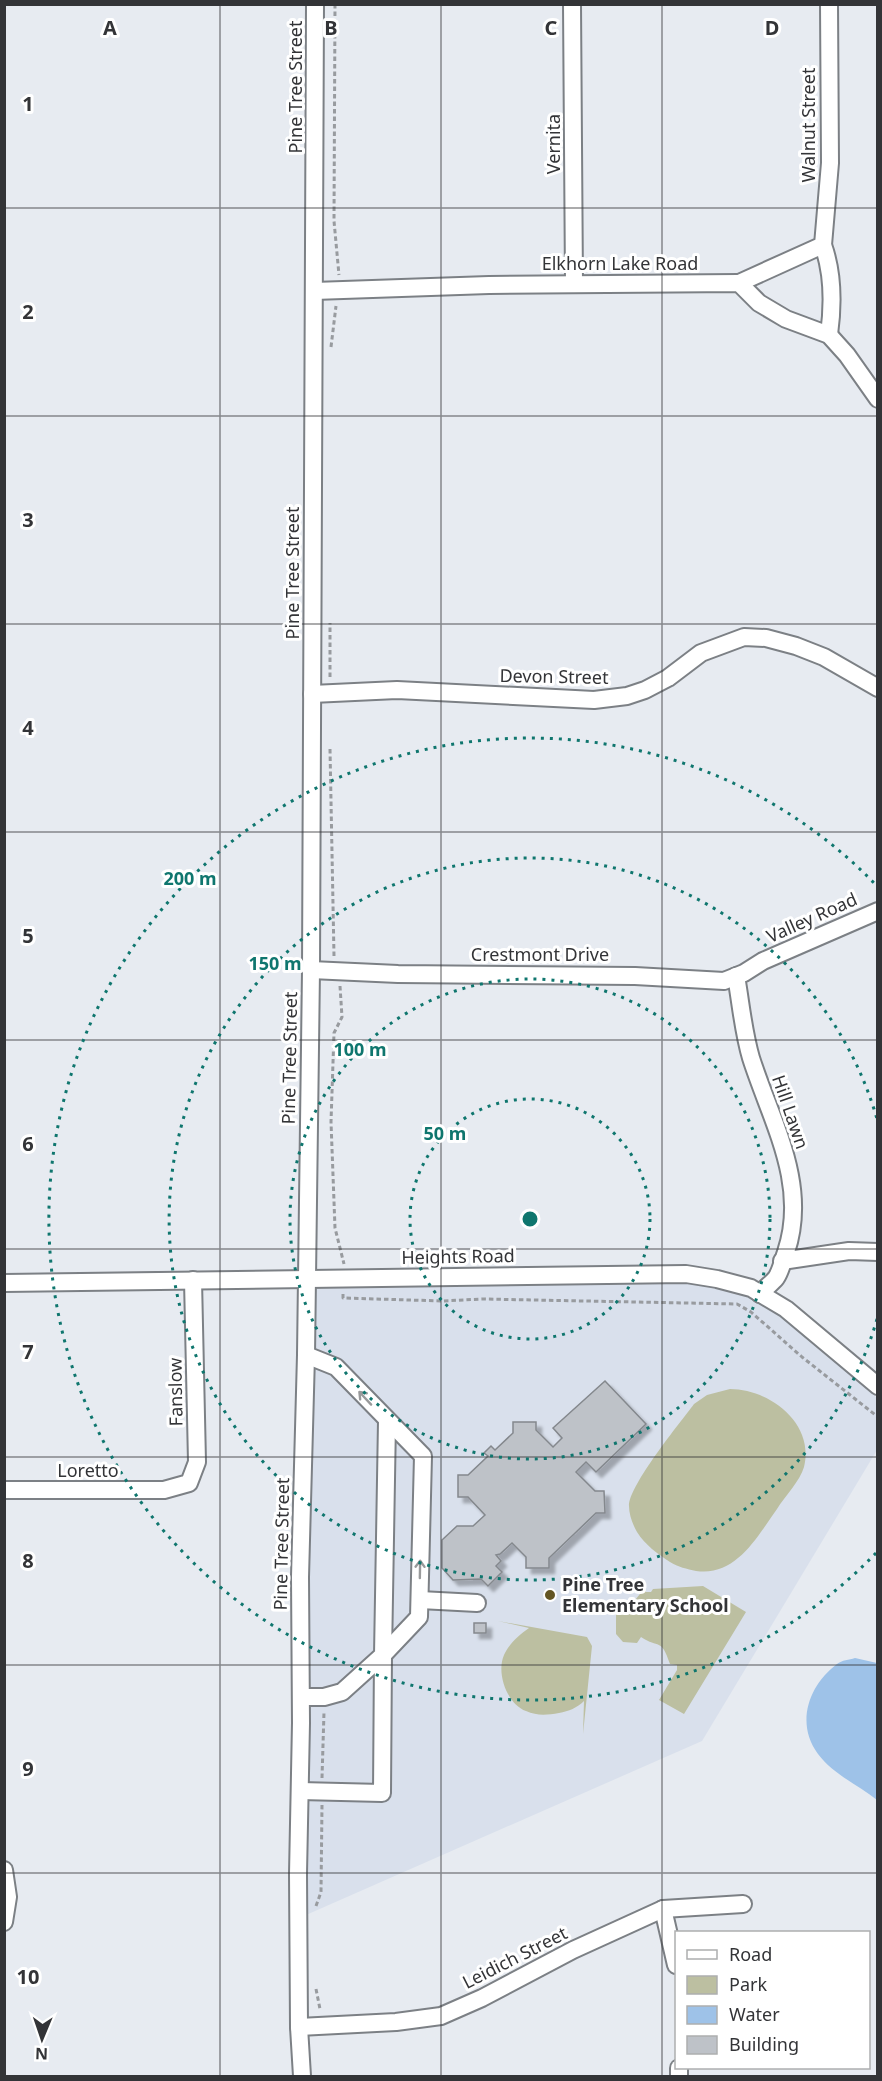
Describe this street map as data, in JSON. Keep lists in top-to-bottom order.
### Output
{
  "streets": {
    "street": [
      "Pine Tree Street",
      "Walnut Street",
      "Vernita",
      "Elkhorn Lake Road",
      "Devon Street",
      "Valley Road",
      "Crestmont Drive",
      "Hill Lawn",
      "Heights Road",
      "Fanslow",
      "Loretto",
      "Leidich Street"
    ]
  },
  "crossings": [
    ["Pine Tree Street", "Elkhorn Lake Road"],
    ["Pine Tree Street", "Devon Street"],
    ["Pine Tree Street", "Crestmont Drive"],
    ["Pine Tree Street", "Heights Road"],
    ["Pine Tree Street", "Leidich Street"],
    ["Vernita", "Elkhorn Lake Road"],
    ["Valley Road", "Crestmont Drive"],
    ["Crestmont Drive", "Hill Lawn"],
    ["Hill Lawn", "Heights Road"],
    ["Heights Road", "Fanslow"],
    ["Fanslow", "Loretto"]
  ],
  "places": ["Pine Tree Elementary School"],
  "legend": [
    "Road",
    "Park",
    "Water",
    "Building"
  ],
  "north": "bottom",
  "grid": {
    "columns": [
      "A",
      "B",
      "C",
      "D"
    ],
    "rows": [
      "1",
      "2",
      "3",
      "4",
      "5",
      "6",
      "7",
      "8",
      "9",
      "10"
    ]
  },
  "rings": [
    "200 m",
    "150 m",
    "100 m",
    "50 m"
  ]
}
